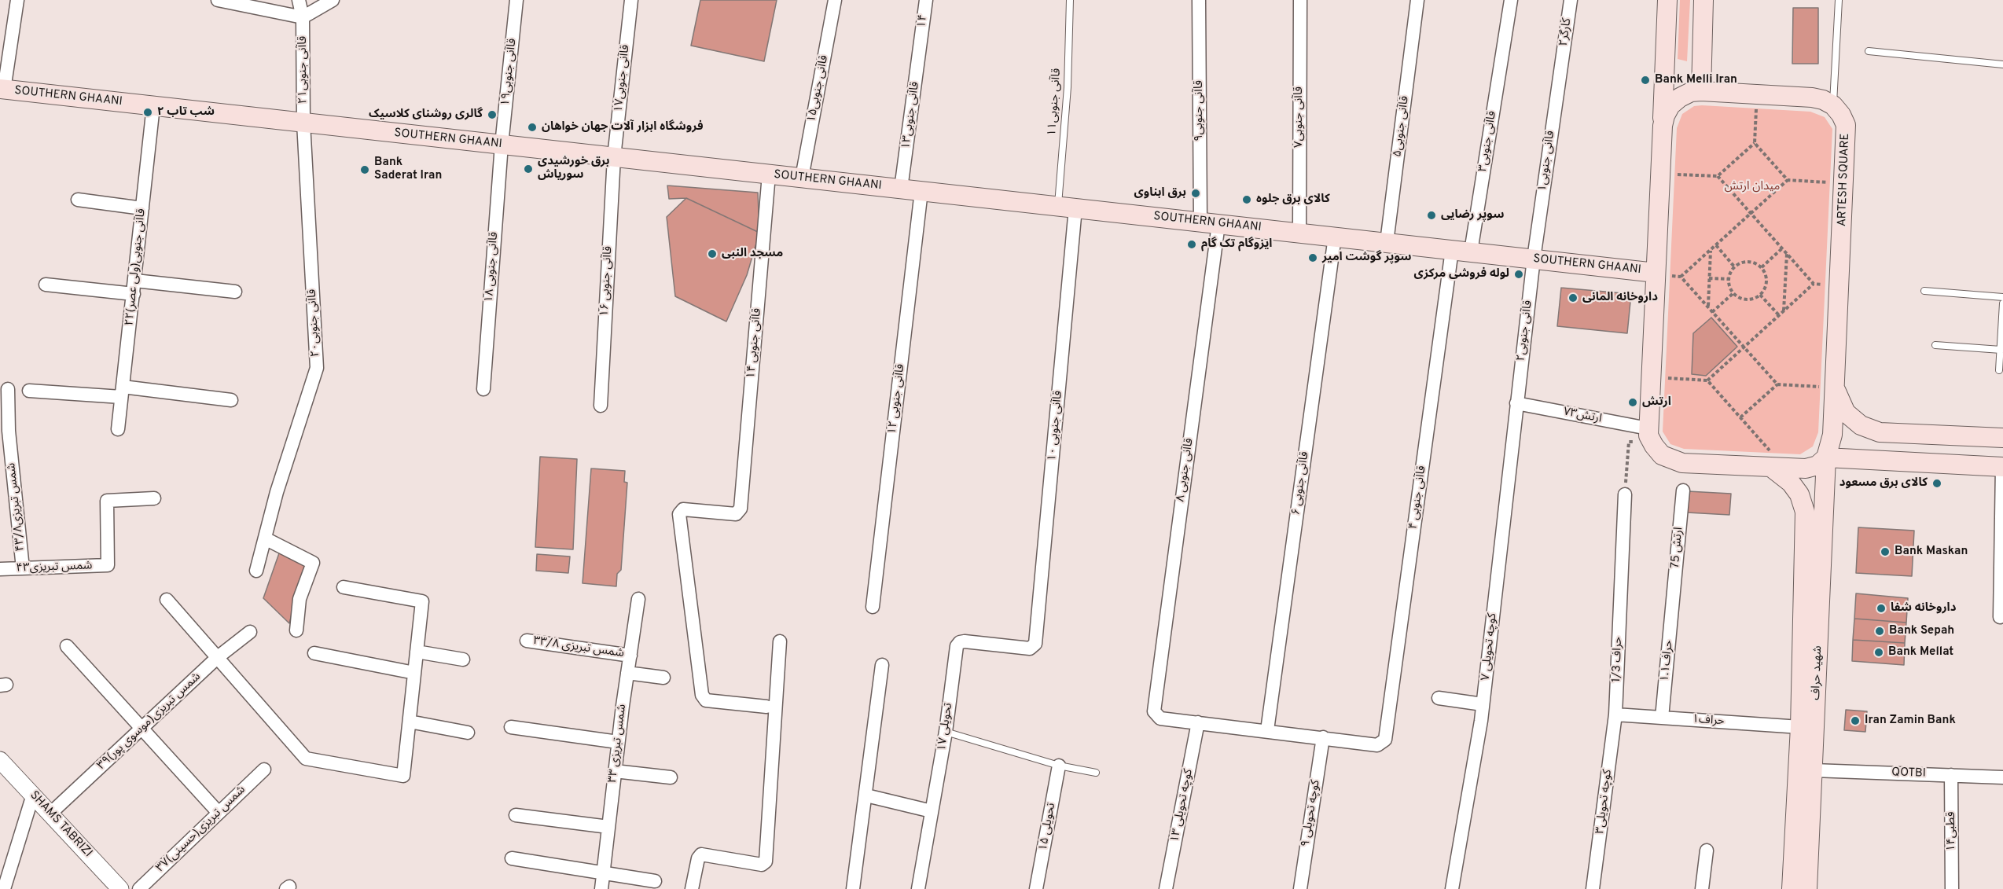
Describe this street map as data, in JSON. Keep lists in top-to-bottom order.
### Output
{
  "streets": {
    "main road": ["SOUTHERN GHAANI", "ARTESH SQUARE", "شهید حراف"],
    "street": [
      "۱۴",
      "کارگر۲",
      "قاآنی جنوبی۲۱",
      "قاآنی جنوبی۱۹",
      "قاآنی جنوبی۱۷",
      "قاآنی جنوبی۱۵",
      "قاآنی جنوبی۹",
      "قاآنی جنوبی۱۳",
      "قاآنی جنوبی۷",
      "قاآنی جنوبی۵",
      "قاآنی جنوبی۳",
      "قاآنی جنوبی۱",
      "۲۲قاآنی جنوبی(ولی عصر)",
      "قاآنی جنوبی ۱۸",
      "قاآنی جنوبی ۱۶",
      "۲۰قاآنی جنوبی",
      "۲قاآنی جنوبی",
      "قاآنی جنوبی ۱۴",
      "قاآنی جنوبی ۱۲",
      "ارتش۷۳",
      "قاآنی جنوبی ۱۰",
      "قاآنی جنوبی ۸",
      "قاآنی جنوبی ۶",
      "قاآنی جنوبی ۴",
      "شمس تبریزی۴۳/۸",
      "75 ارتش",
      "شمس تبریزی۴۳",
      "کوچه تحویلی ۷",
      "شمس تبریزی ۳۳/۸",
      "1/3 حراف",
      "حراف۱.۱",
      "حراف۱",
      "شمس تبریزی(موسوی پور)۳۹",
      "تحویلی ۱۷",
      "شمس تبریزی ۳۳",
      "QOTBI",
      "کوچه تحویلی۳",
      "کوچه تحویلی ۱۳",
      "کوچه تحویلی ۹",
      "SHAMS TABRIZI",
      "تحویلی ۱۵",
      "شمس تبریزی(حسینی)۳۷",
      "قطبی۱۴"
    ],
    "lane": ["قاآنی جنوبی۱۱"]
  },
  "crossings": [
    ["۱۴", "قاآنی جنوبی۱۳"],
    ["کارگر۲", "قاآنی جنوبی۱"],
    ["قاآنی جنوبی۲۱", "SOUTHERN GHAANI"],
    ["قاآنی جنوبی۲۱", "۲۰قاآنی جنوبی"],
    ["قاآنی جنوبی۱۹", "SOUTHERN GHAANI"],
    ["قاآنی جنوبی۱۹", "قاآنی جنوبی ۱۸"],
    ["قاآنی جنوبی۱۷", "SOUTHERN GHAANI"],
    ["قاآنی جنوبی۱۷", "قاآنی جنوبی ۱۶"],
    ["قاآنی جنوبی۱۵", "SOUTHERN GHAANI"],
    ["SOUTHERN GHAANI", "قاآنی جنوبی۱۱"],
    ["SOUTHERN GHAANI", "قاآنی جنوبی۹"],
    ["SOUTHERN GHAANI", "قاآنی جنوبی۱۳"],
    ["SOUTHERN GHAANI", "قاآنی جنوبی۷"],
    ["SOUTHERN GHAANI", "قاآنی جنوبی۵"],
    ["SOUTHERN GHAANI", "قاآنی جنوبی۳"],
    ["SOUTHERN GHAANI", "قاآنی جنوبی۱"],
    ["SOUTHERN GHAANI", "۲۲قاآنی جنوبی(ولی عصر)"],
    ["SOUTHERN GHAANI", "قاآنی جنوبی ۱۸"],
    ["SOUTHERN GHAANI", "قاآنی جنوبی ۱۶"],
    ["SOUTHERN GHAANI", "۲۰قاآنی جنوبی"],
    ["SOUTHERN GHAANI", "۲قاآنی جنوبی"],
    ["SOUTHERN GHAANI", "قاآنی جنوبی ۱۴"],
    ["SOUTHERN GHAANI", "قاآنی جنوبی ۱۲"],
    ["SOUTHERN GHAANI", "قاآنی جنوبی ۱۰"],
    ["SOUTHERN GHAANI", "قاآنی جنوبی ۸"],
    ["SOUTHERN GHAANI", "قاآنی جنوبی ۶"],
    ["SOUTHERN GHAANI", "قاآنی جنوبی ۴"],
    ["قاآنی جنوبی۱۱", "قاآنی جنوبی ۱۰"],
    ["قاآنی جنوبی۹", "قاآنی جنوبی ۸"],
    ["قاآنی جنوبی۱", "۲قاآنی جنوبی"],
    ["ARTESH SQUARE", "شهید حراف"],
    ["۲قاآنی جنوبی", "ارتش۷۳"],
    ["۲قاآنی جنوبی", "کوچه تحویلی ۷"],
    ["ارتش۷۳", "کوچه تحویلی ۷"],
    ["قاآنی جنوبی ۱۰", "تحویلی ۱۷"],
    ["قاآنی جنوبی ۸", "کوچه تحویلی ۱۳"],
    ["قاآنی جنوبی ۴", "کوچه تحویلی ۹"],
    ["شمس تبریزی۴۳/۸", "شمس تبریزی۴۳"],
    ["75 ارتش", "حراف۱.۱"],
    ["شمس تبریزی ۳۳/۸", "شمس تبریزی ۳۳"],
    ["1/3 حراف", "حراف۱"],
    ["1/3 حراف", "کوچه تحویلی۳"],
    ["حراف۱.۱", "حراف۱"],
    ["شهید حراف", "QOTBI"],
    ["حراف۱", "کوچه تحویلی۳"],
    ["شمس تبریزی(موسوی پور)۳۹", "SHAMS TABRIZI"],
    ["QOTBI", "قطبی۱۴"]
  ],
  "parks": ["میدان ارتش"],
  "places": [
    "Bank Melli Iran",
    "شب تاب ۲",
    "گالری روشنای کلاسیک",
    "فروشگاه ابزار آلات جهان خواهان",
    "برق خورشیدی سوریاش",
    "Bank Saderat Iran",
    "برق ابناوی",
    "کالای برق جلوه",
    "سوپر رضایی",
    "ایزوگام تک گام",
    "مسجد النبی",
    "سوپر گوشت امیر",
    "لوله فروشی مرکزی",
    "داروخانه المانی",
    "ارتش",
    "کالای برق مسعود",
    "Bank Maskan",
    "داروخانه شفا",
    "Bank Sepah",
    "Bank Mellat",
    "Iran Zamin Bank"
  ]
}
